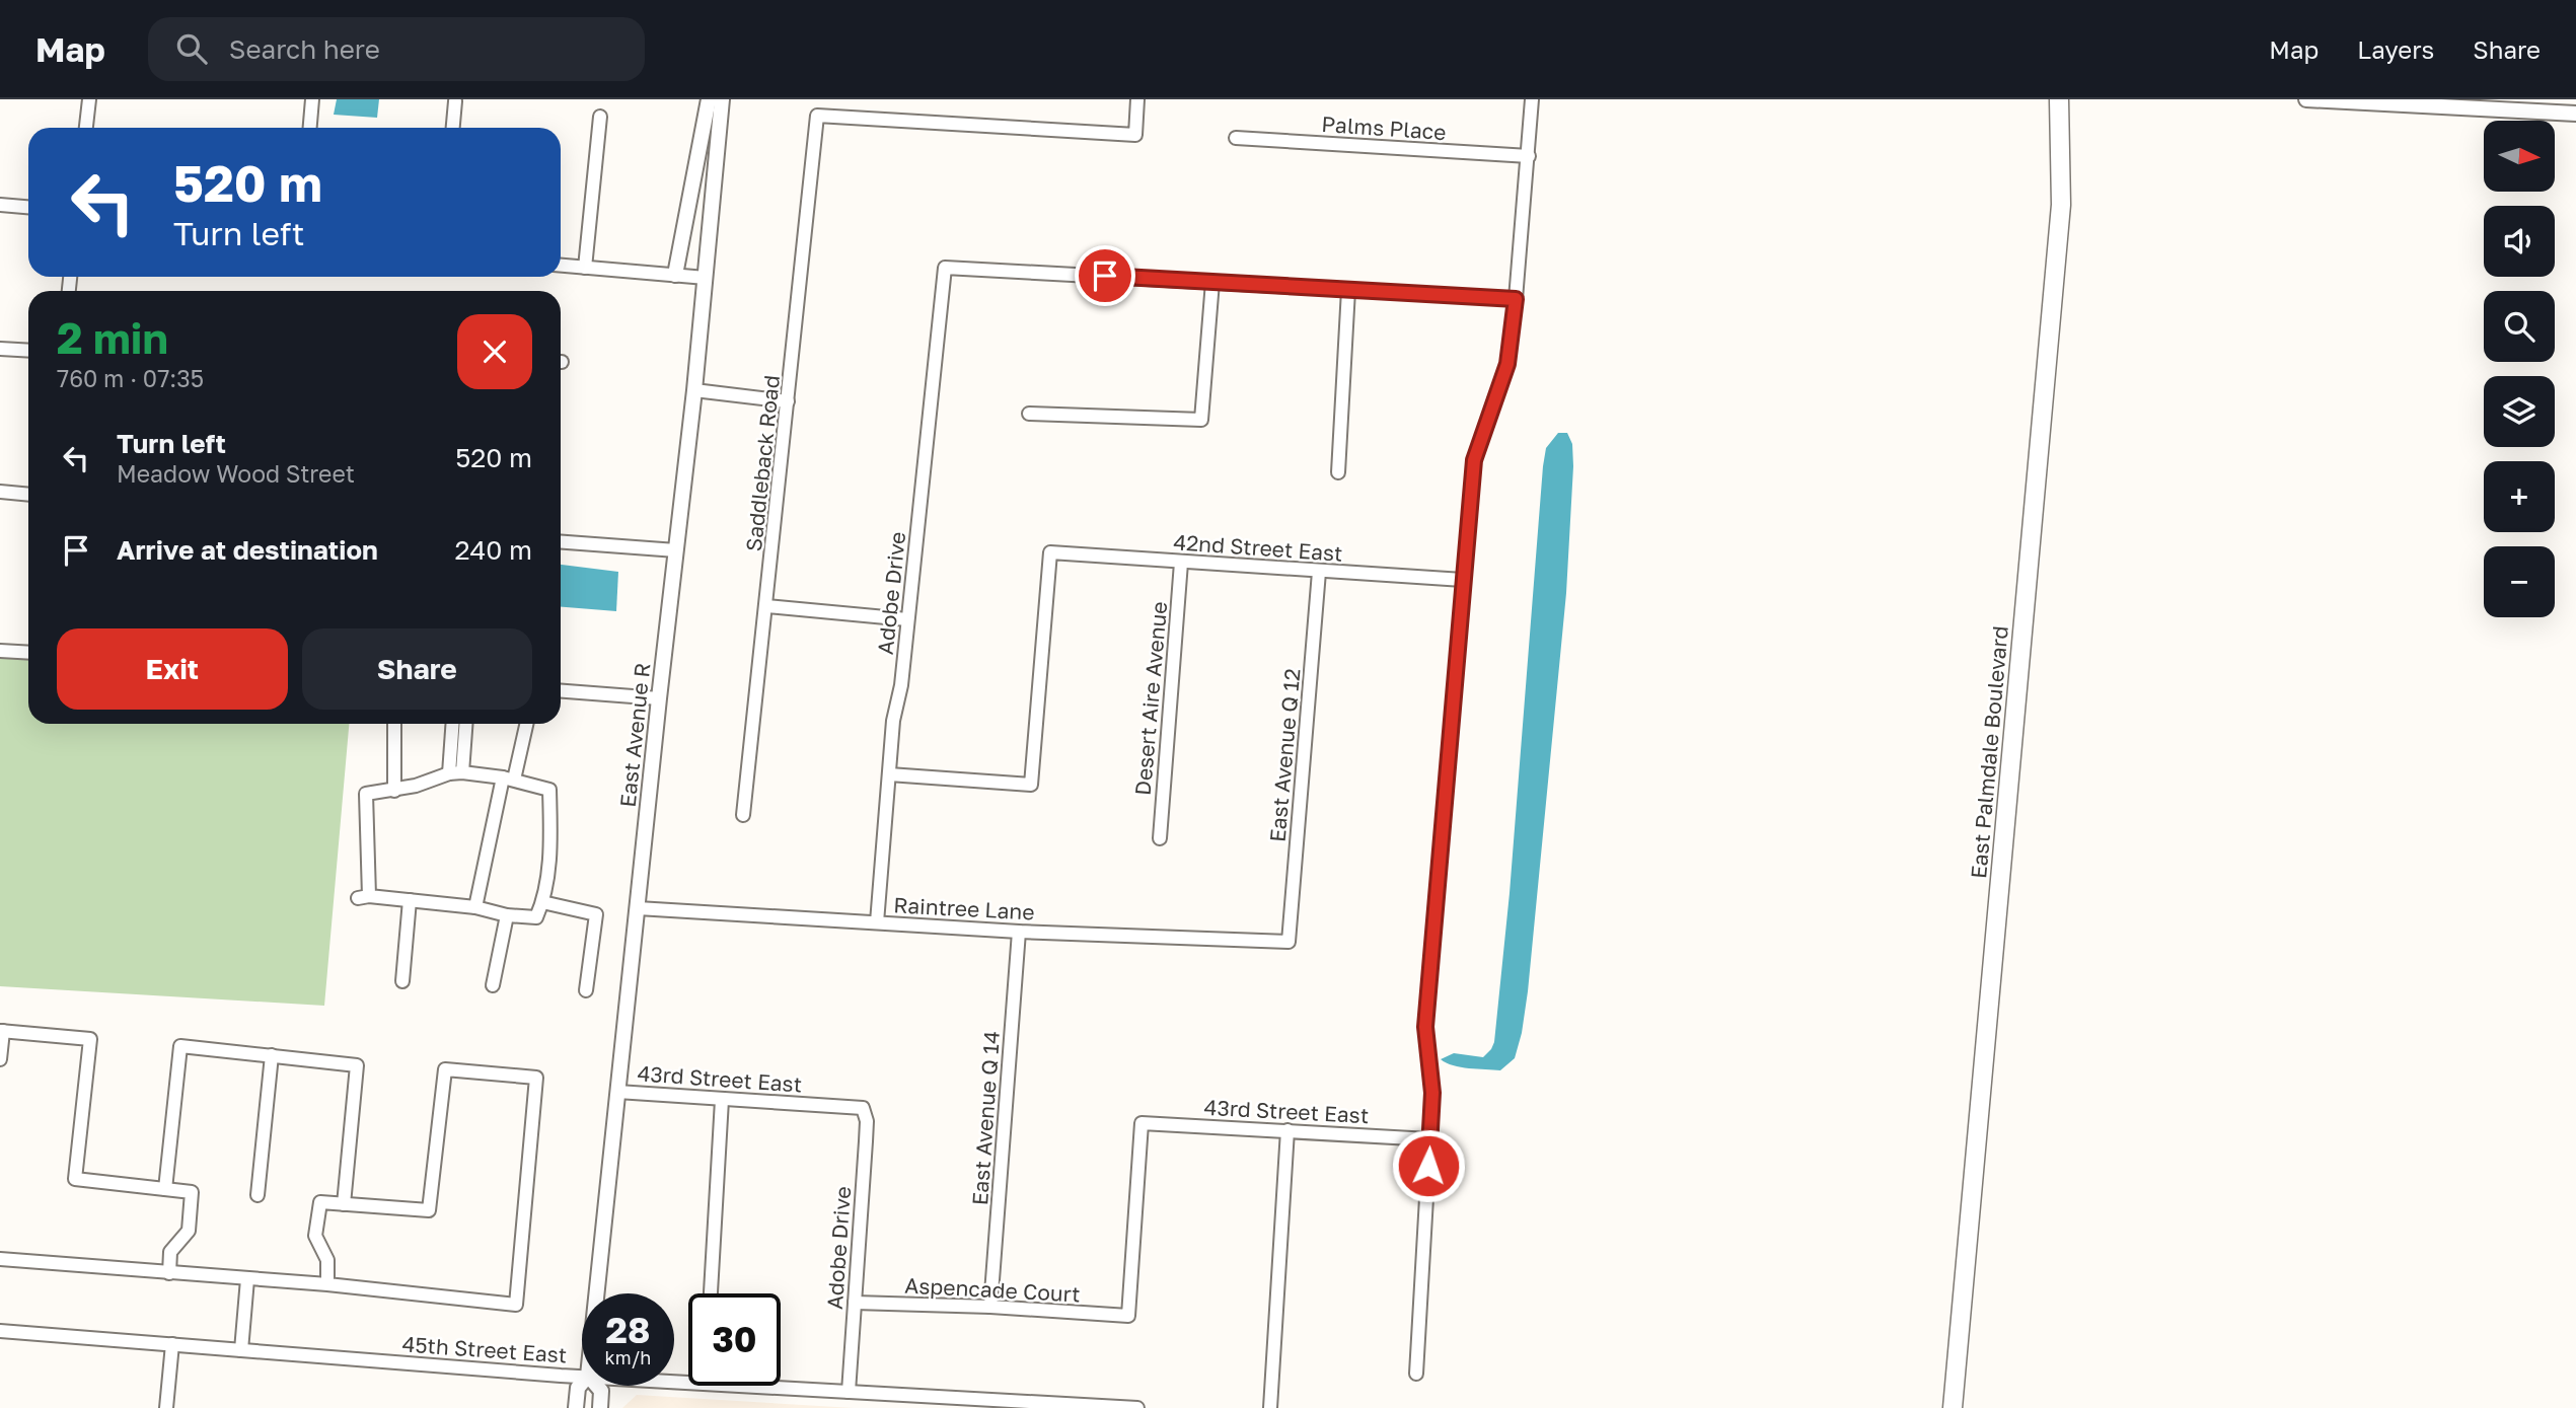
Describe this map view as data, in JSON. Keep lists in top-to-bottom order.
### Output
{
  "streets": {
    "highway": ["East Palmdale Boulevard"],
    "main road": ["East Avenue R"],
    "street": [
      "Palms Place",
      "Saddleback Road",
      "42nd Street East",
      "Adobe Drive",
      "Desert Aire Avenue",
      "East Avenue Q 12",
      "Raintree Lane",
      "43rd Street East",
      "East Avenue Q 14",
      "Aspencade Court",
      "45th Street East"
    ]
  },
  "crossings": [
    ["42nd Street East", "Adobe Drive"],
    ["42nd Street East", "Desert Aire Avenue"],
    ["42nd Street East", "East Avenue Q 12"],
    ["Adobe Drive", "Raintree Lane"],
    ["Adobe Drive", "43rd Street East"],
    ["Adobe Drive", "Aspencade Court"],
    ["Adobe Drive", "45th Street East"],
    ["East Avenue R", "Raintree Lane"],
    ["East Avenue R", "43rd Street East"],
    ["East Avenue Q 12", "Raintree Lane"],
    ["Raintree Lane", "East Avenue Q 14"],
    ["43rd Street East", "Aspencade Court"],
    ["East Avenue Q 14", "Aspencade Court"]
  ],
  "north": "right",
  "page": {
    "header": "Map",
    "search": "Search here",
    "nav": ["Map", "Layers", "Share"],
    "map_buttons": ["+", "−"],
    "turn": ["520 m", "Turn left"],
    "heading": ["2 min", "760 m · 07:35"],
    "list": [
      {
        "name": "Turn left",
        "note": "Meadow Wood Street",
        "value": "520 m"
      },
      {
        "name": "Arrive at destination",
        "value": "240 m"
      }
    ],
    "buttons": ["Exit", "Share"],
    "speed": "28 km/h",
    "limit": "30"
  }
}
